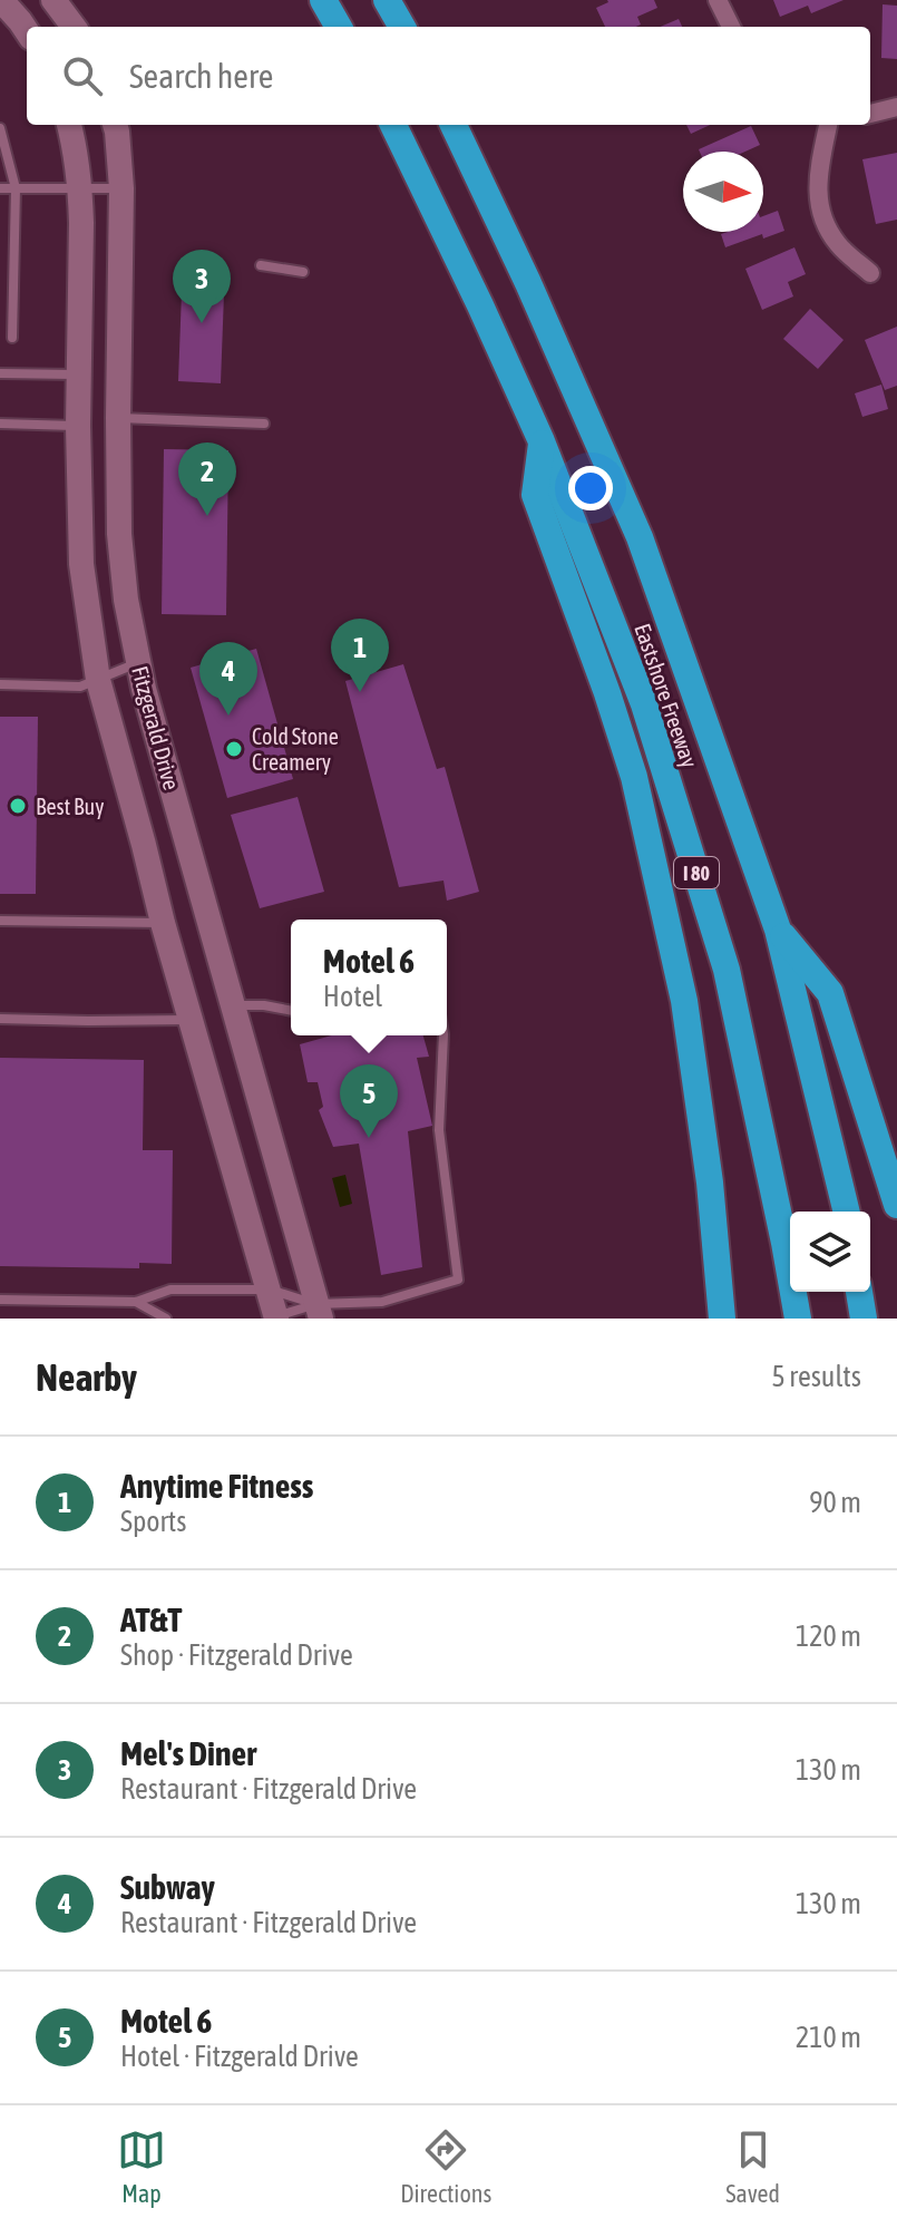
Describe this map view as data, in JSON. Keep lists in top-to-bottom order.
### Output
{
  "streets": {
    "highway": ["Eastshore Freeway", "I 80"],
    "main road": ["Fitzgerald Drive"]
  },
  "places": ["Cold Stone Creamery", "Best Buy"],
  "north": "right",
  "page": {
    "search": "Search here",
    "pins": [
      "3",
      "2",
      "1",
      "4",
      "5"
    ],
    "popup": ["Motel 6", "Hotel"],
    "heading": ["Nearby", "5 results"],
    "list": [
      {
        "mark": "1",
        "name": "Anytime Fitness",
        "note": "Sports",
        "value": "90 m"
      },
      {
        "mark": "2",
        "name": "AT&T",
        "note": "Shop · Fitzgerald Drive",
        "value": "120 m"
      },
      {
        "mark": "3",
        "name": "Mel's Diner",
        "note": "Restaurant · Fitzgerald Drive",
        "value": "130 m"
      },
      {
        "mark": "4",
        "name": "Subway",
        "note": "Restaurant · Fitzgerald Drive",
        "value": "130 m"
      },
      {
        "mark": "5",
        "name": "Motel 6",
        "note": "Hotel · Fitzgerald Drive",
        "value": "210 m"
      }
    ],
    "nav": ["Map", "Directions", "Saved"]
  }
}
